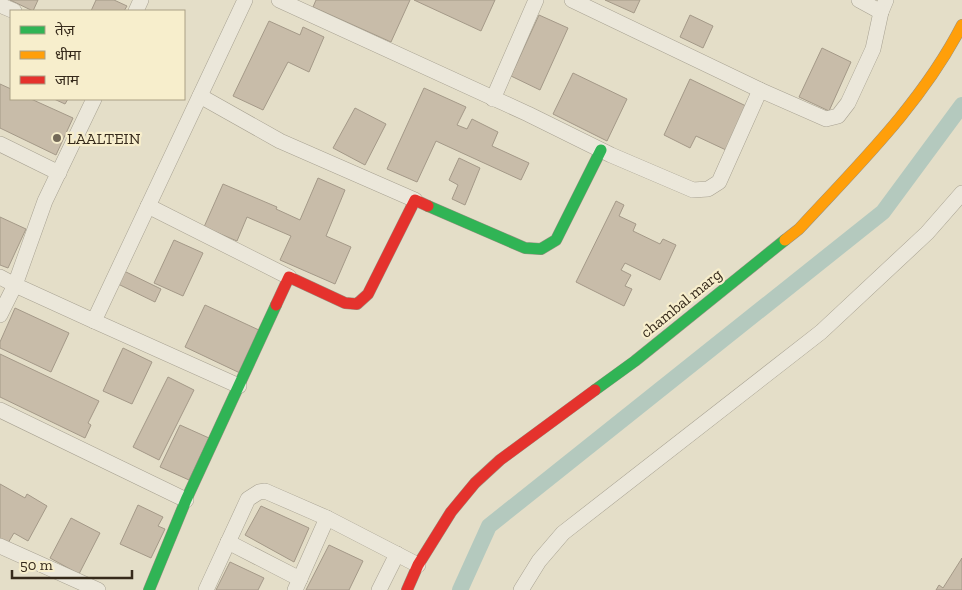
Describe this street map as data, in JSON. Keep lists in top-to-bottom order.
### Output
{
  "streets": {
    "street": ["chambal marg"]
  },
  "places": ["LAALTEIN"],
  "legend": ["तेज़", "धीमा", "जाम"],
  "scale_bar": "50 m"
}
